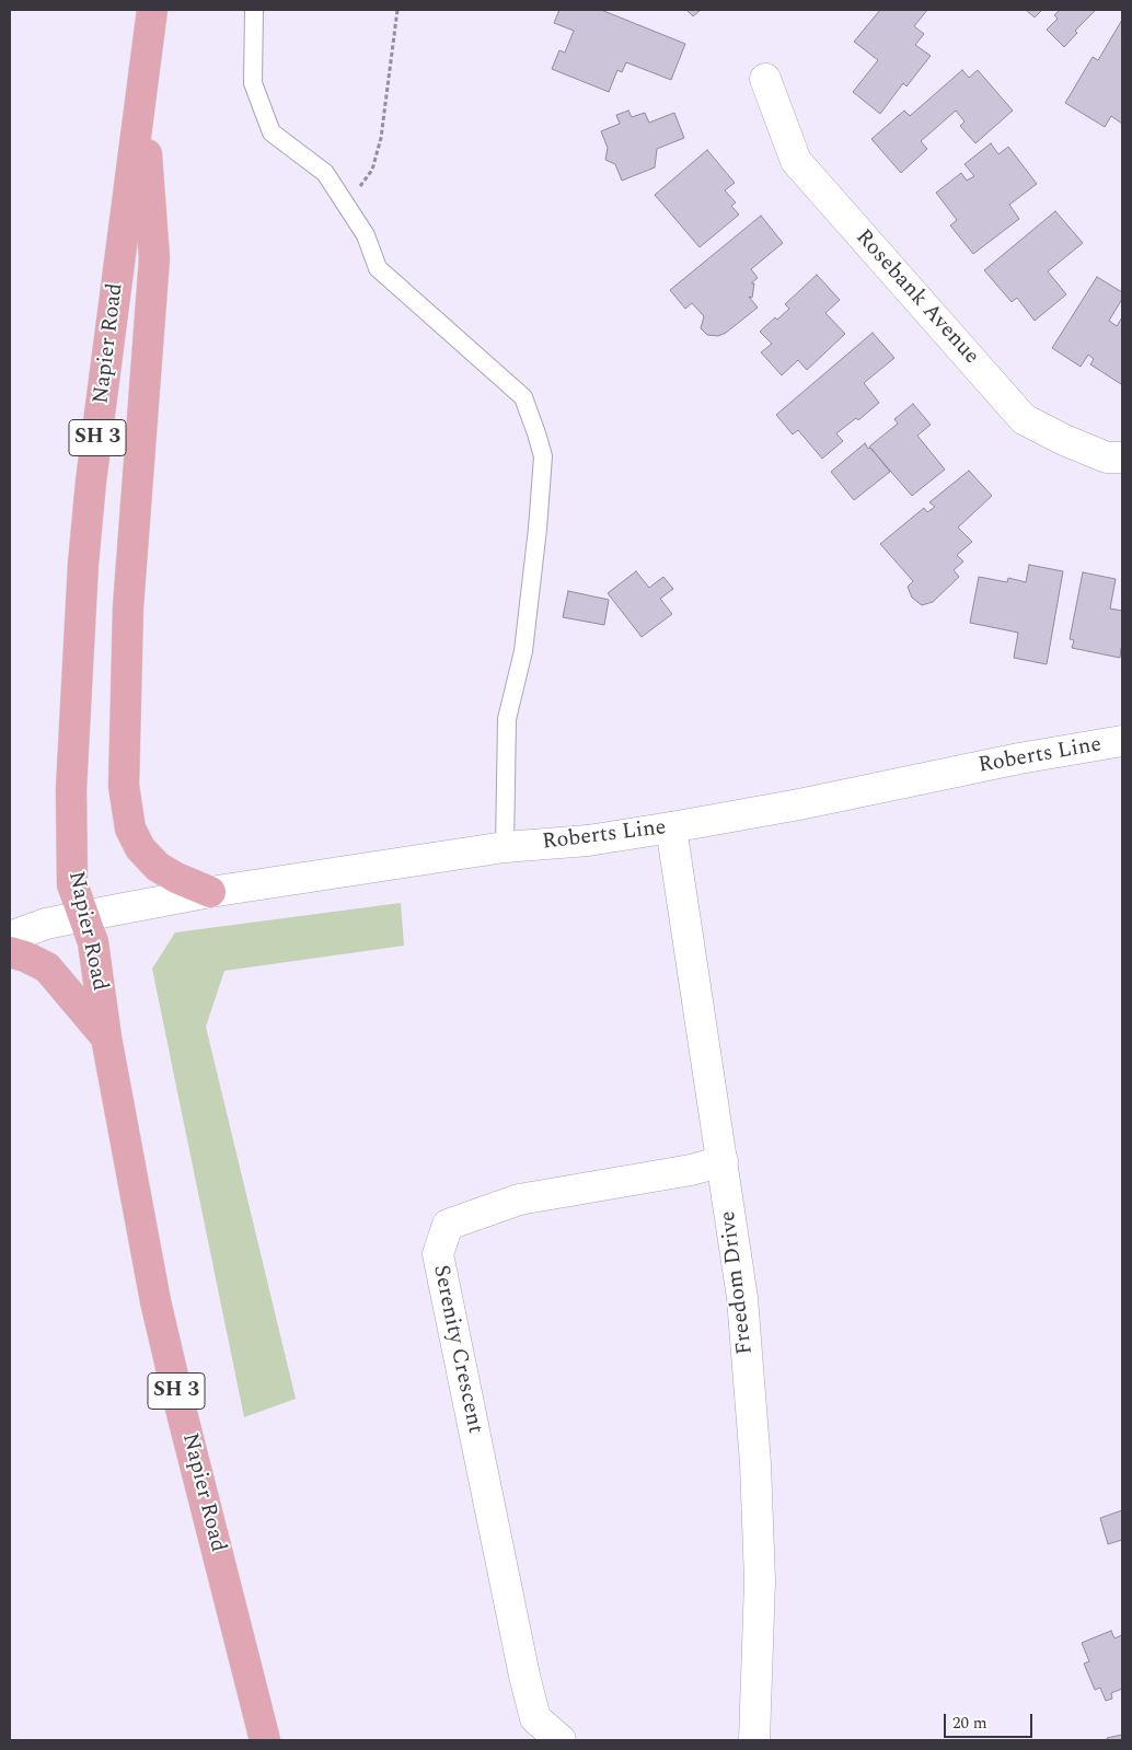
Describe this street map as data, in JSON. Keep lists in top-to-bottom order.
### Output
{
  "streets": {
    "highway": ["Napier Road", "SH 3"],
    "street": [
      "Rosebank Avenue",
      "Roberts Line",
      "Freedom Drive",
      "Serenity Crescent"
    ]
  },
  "crossings": [
    ["Napier Road", "Roberts Line"],
    ["Roberts Line", "Freedom Drive"],
    ["Freedom Drive", "Serenity Crescent"]
  ],
  "scale_bar": "20 m"
}
